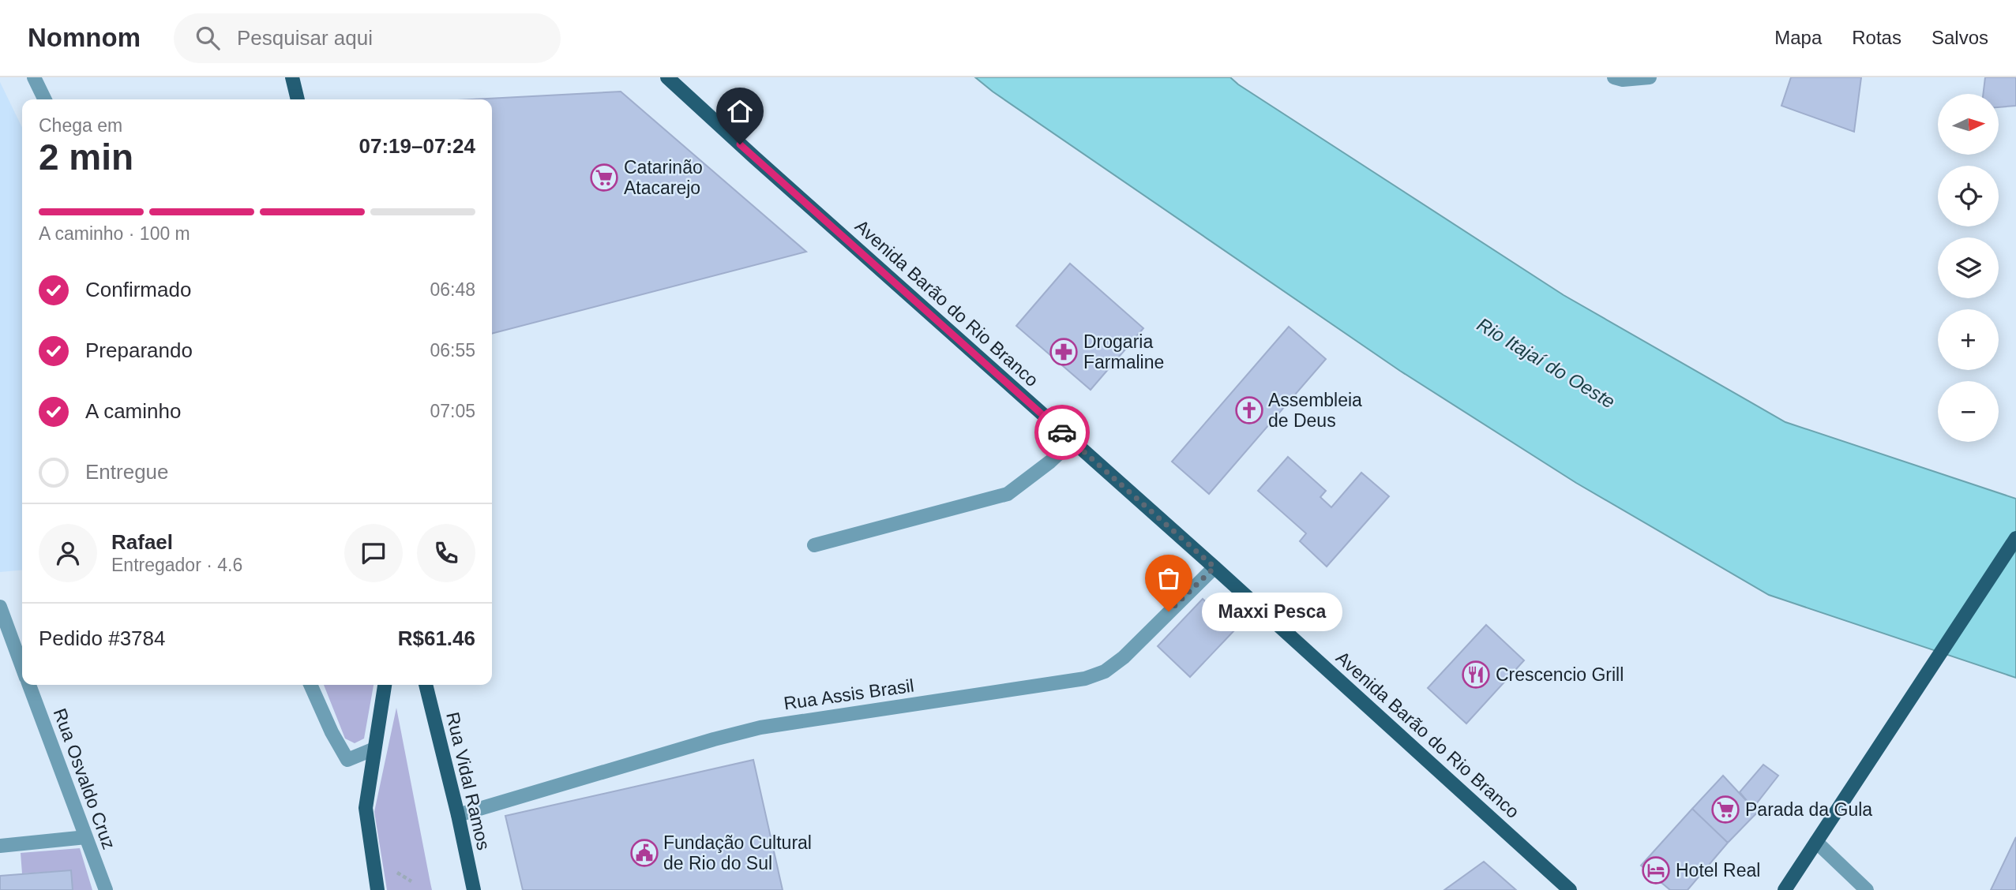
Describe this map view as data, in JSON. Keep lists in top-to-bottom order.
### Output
{
  "streets": {
    "main road": ["Avenida Barão do Rio Branco", "Rua Vidal Ramos"],
    "street": ["Rua Assis Brasil", "Rua Osvaldo Cruz"]
  },
  "crossings": [
    ["Avenida Barão do Rio Branco", "Rua Assis Brasil"],
    ["Rua Assis Brasil", "Rua Vidal Ramos"]
  ],
  "water": ["Rio Itajaí do Oeste"],
  "places": {
    "supermarket": ["Catarinão Atacarejo", "Parada da Gula"],
    "pharmacy": ["Drogaria Farmaline"],
    "church": ["Assembleia de Deus"],
    "other": ["Maxxi Pesca"],
    "restaurant": ["Crescencio Grill"],
    "public building": ["Fundação Cultural de Rio do Sul"],
    "hotel": ["Hotel Real"]
  },
  "north": "right",
  "page": {
    "header": "Nomnom",
    "search": "Pesquisar aqui",
    "nav": ["Mapa", "Rotas", "Salvos"],
    "map_buttons": ["+", "−"],
    "heading": ["2 min", "Chega em", "07:19–07:24"],
    "panel": [
      "Rafael",
      "Entregador · 4.6",
      "Pedido #3784",
      "R$61.46"
    ],
    "bar": "A caminho · 100 m",
    "list": [
      ["Confirmado", "06:48"],
      ["Preparando", "06:55"],
      ["A caminho", "07:05"],
      "Entregue"
    ],
    "bubble": "Maxxi Pesca"
  }
}
